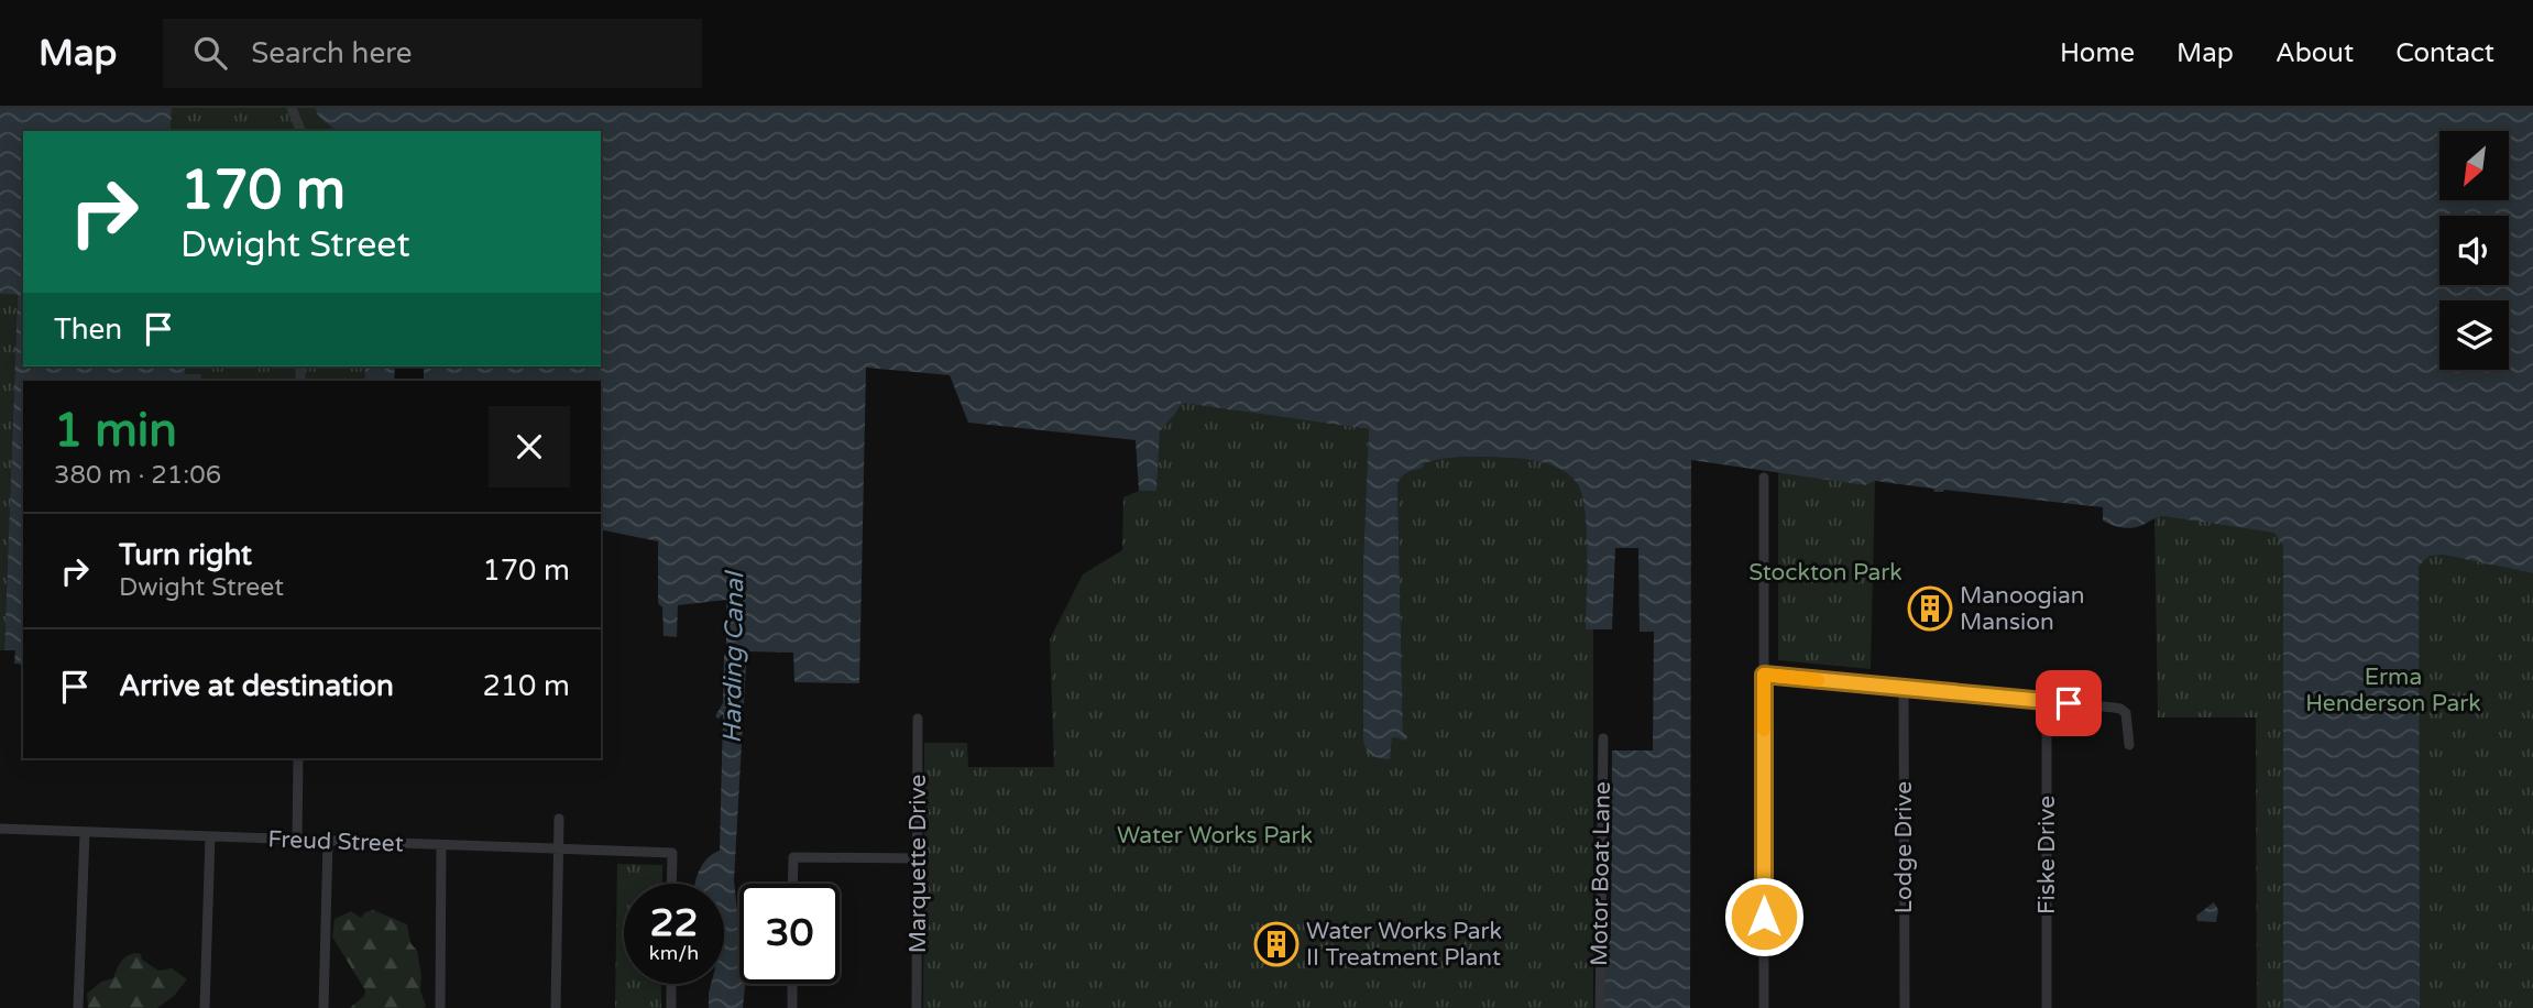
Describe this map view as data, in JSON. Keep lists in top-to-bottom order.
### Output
{
  "streets": {
    "street": [
      "Freud Street",
      "Lodge Drive",
      "Fiske Drive",
      "Marquette Drive",
      "Motor Boat Lane"
    ]
  },
  "water": ["Harding Canal"],
  "parks": ["Stockton Park", "Erma Henderson Park", "Water Works Park"],
  "places": {
    "building": ["Manoogian Mansion", "Water Works Park II Treatment Plant"]
  },
  "north": "bottom left",
  "page": {
    "header": "Map",
    "search": "Search here",
    "nav": [
      "Home",
      "Map",
      "About",
      "Contact"
    ],
    "turn": ["170 m", "Dwight Street"],
    "then": "Then",
    "heading": ["1 min", "380 m · 21:06"],
    "list": [
      {
        "name": "Turn right",
        "note": "Dwight Street",
        "value": "170 m"
      },
      {
        "name": "Arrive at destination",
        "value": "210 m"
      }
    ],
    "speed": "22 km/h",
    "limit": "30"
  }
}
